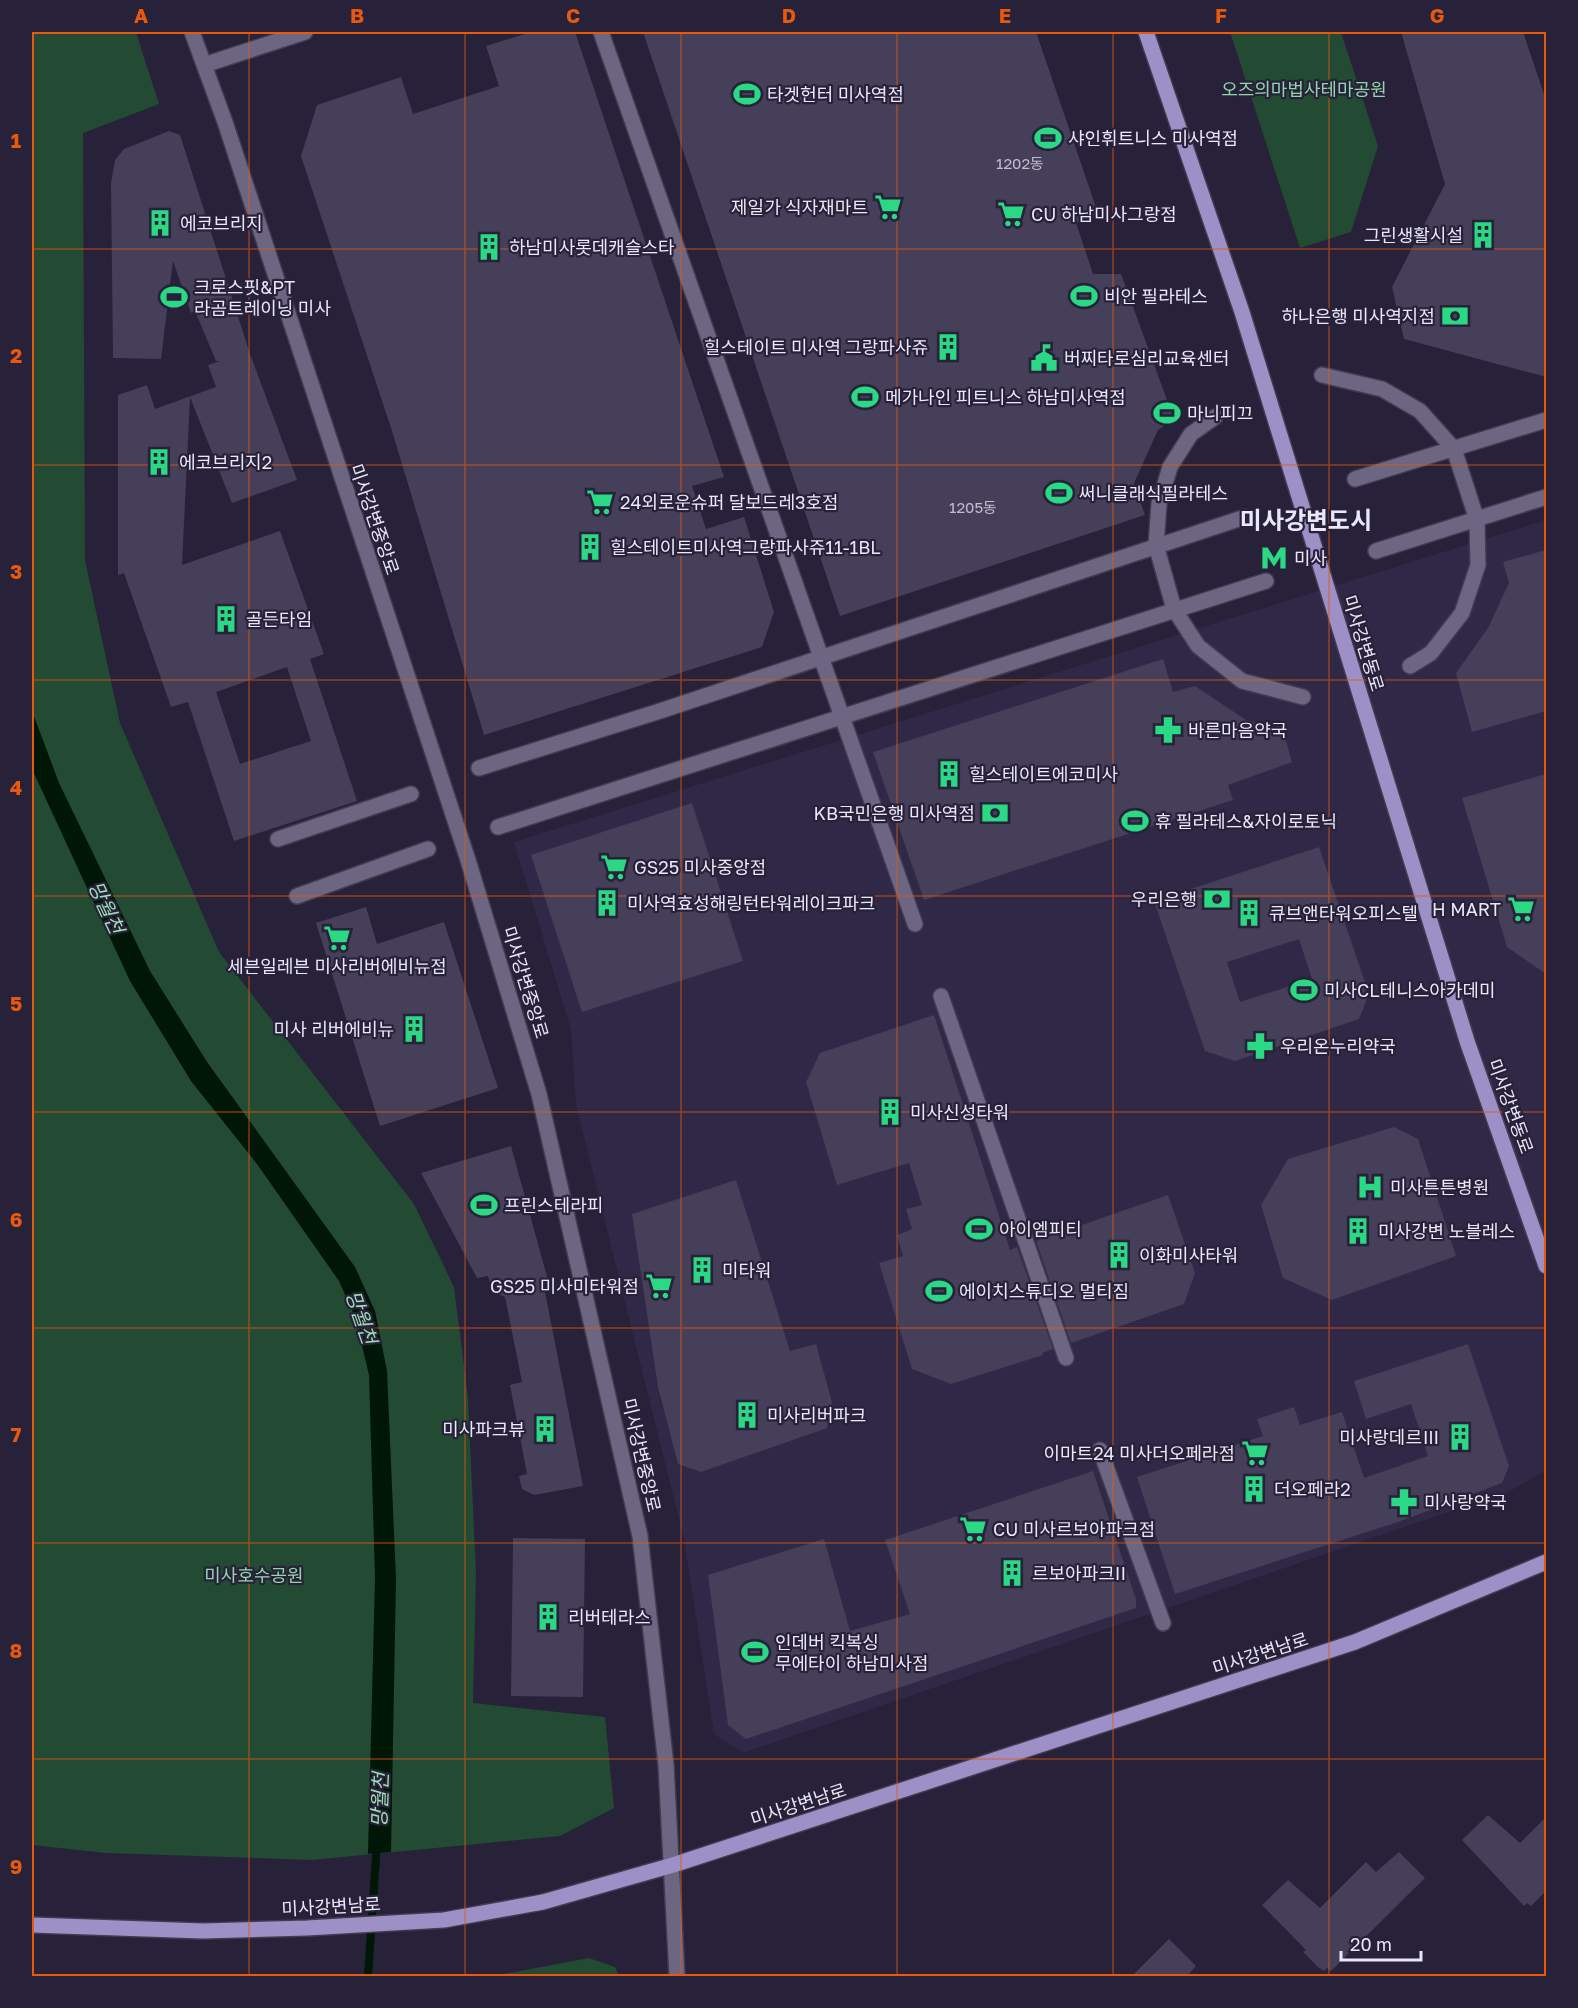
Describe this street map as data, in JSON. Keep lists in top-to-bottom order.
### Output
{
  "streets": {
    "main road": ["미사강변동로", "미사강변남로"],
    "street": ["미사강변중앙로"]
  },
  "crossings": [
    ["미사강변중앙로", "미사강변남로"]
  ],
  "districts": ["미사강변도시"],
  "water": ["망월천"],
  "parks": ["오즈의마법사테마공원", "미사호수공원"],
  "places": {
    "sports": [
      "타겟헌터 미사역점",
      "샤인휘트니스 미사역점",
      "비안 필라테스",
      "크로스핏&PT 라곰트레이닝 미사",
      "메가나인 피트니스 하남미사역점",
      "마니피끄",
      "써니클래식필라테스",
      "휴 필라테스&자이로토닉",
      "미사CL테니스아카데미",
      "프린스테라피",
      "아이엠피티",
      "에이치스튜디오 멀티짐",
      "인데버 킥복싱 무에타이 하남미사점"
    ],
    "supermarket": [
      "제일가 식자재마트",
      "CU 하남미사그랑점",
      "24외로운슈퍼 달보드레3호점",
      "GS25 미사중앙점",
      "H MART",
      "세븐일레븐 미사리버에비뉴점",
      "GS25 미사미타워점",
      "이마트24 미사더오페라점",
      "CU 미사르보아파크점"
    ],
    "building": [
      "에코브리지",
      "그린생활시설",
      "하남미사롯데캐슬스타",
      "힐스테이트 미사역 그랑파사쥬",
      "에코브리지2",
      "힐스테이트미사역그랑파사쥬11-1BL",
      "골든타임",
      "힐스테이트에코미사",
      "미사역효성해링턴타워레이크파크",
      "큐브앤타워오피스텔",
      "미사 리버에비뉴",
      "미사신성타워",
      "미사강변 노블레스",
      "이화미사타워",
      "미타워",
      "미사리버파크",
      "미사파크뷰",
      "미사랑데르Ⅲ",
      "더오페라2",
      "르보아파크II",
      "리버테라스"
    ],
    "bank": ["하나은행 미사역지점", "KB국민은행 미사역점", "우리은행"],
    "public building": ["버찌타로심리교육센터"],
    "metro station": ["미사"],
    "pharmacy": ["바른마음약국", "우리온누리약국", "미사랑약국"],
    "hospital": ["미사튼튼병원"]
  },
  "house_numbers": ["1202동", "1205동"],
  "scale_bar": "20 m",
  "grid": {
    "columns": [
      "A",
      "B",
      "C",
      "D",
      "E",
      "F",
      "G"
    ],
    "rows": [
      "1",
      "2",
      "3",
      "4",
      "5",
      "6",
      "7",
      "8",
      "9"
    ]
  }
}
